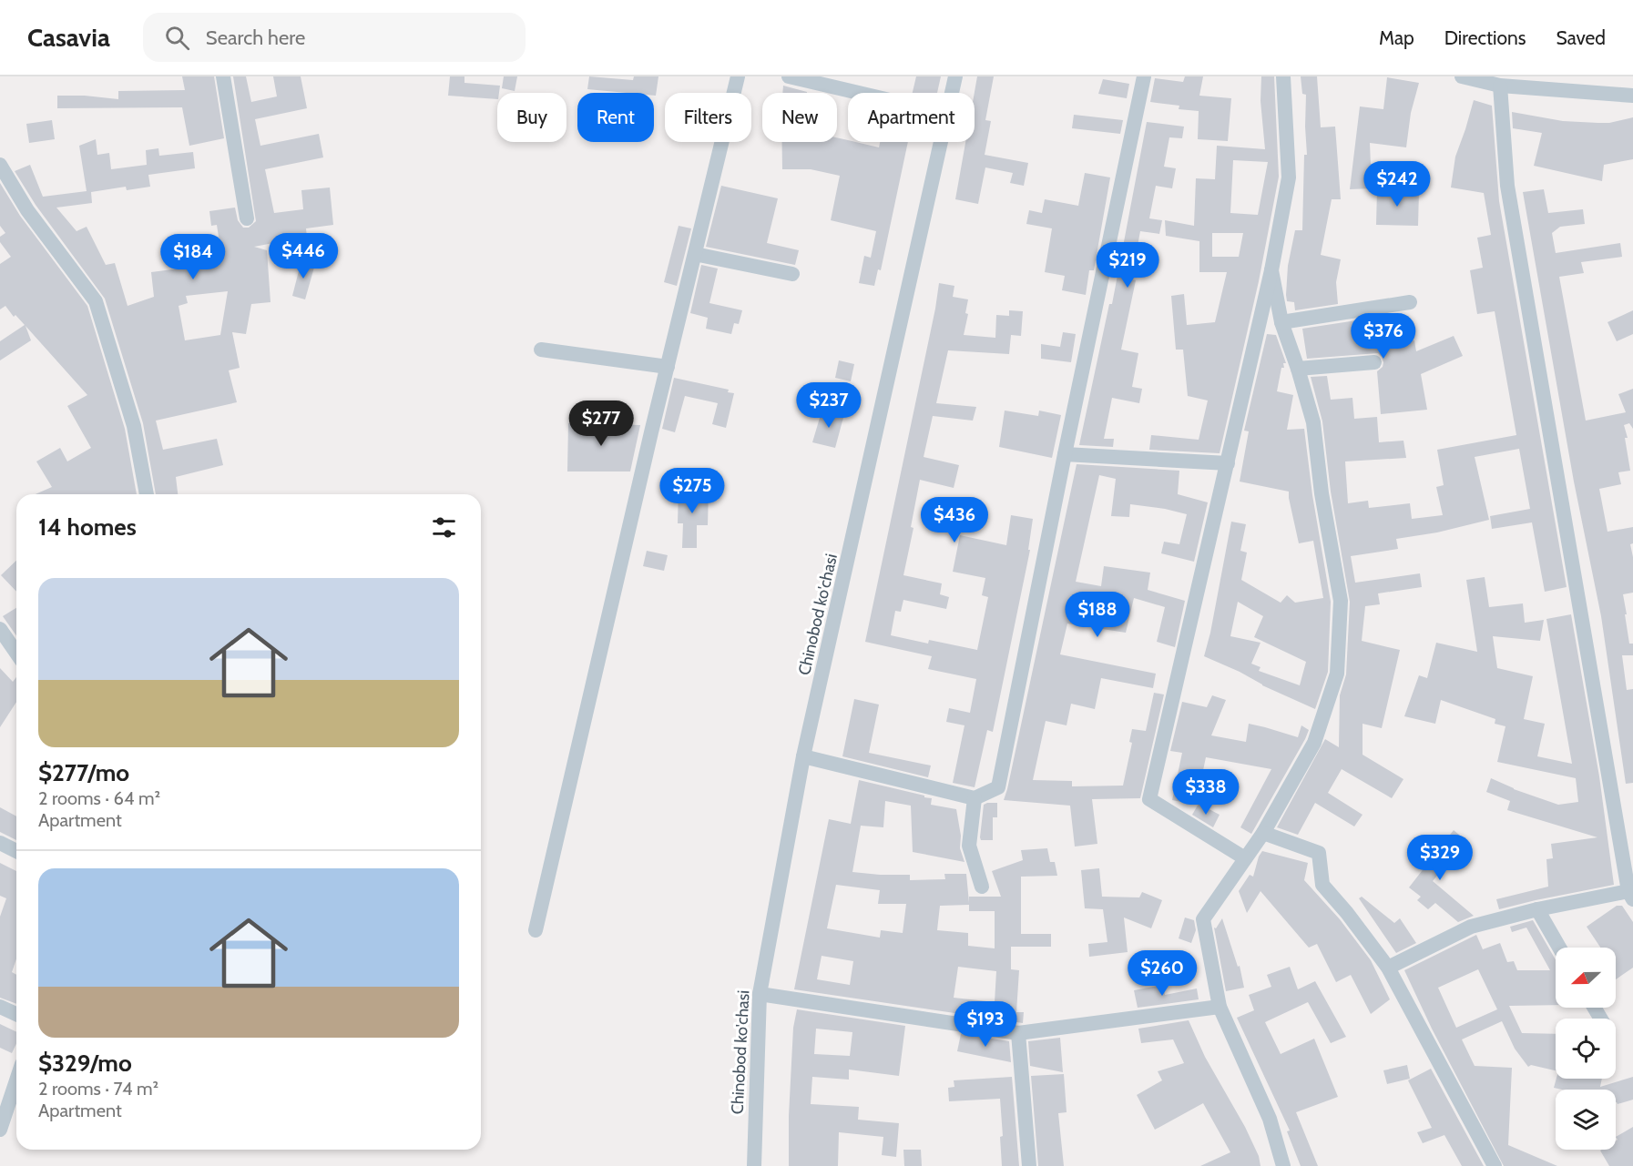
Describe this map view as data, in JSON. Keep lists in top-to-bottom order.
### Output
{
  "streets": {
    "street": ["Chinobod ko'chasi"]
  },
  "north": "left",
  "page": {
    "header": "Casavia",
    "search": "Search here",
    "nav": ["Map", "Directions", "Saved"],
    "chip": [
      "Buy",
      "Rent",
      "Filters",
      "New",
      "Apartment"
    ],
    "price": [
      "$242",
      "$446",
      "$184",
      "$219",
      "$376",
      "$237",
      "$277",
      "$275",
      "$436",
      "$188",
      "$338",
      "$329",
      "$260",
      "$193"
    ],
    "heading": "14 homes",
    "list": [
      {
        "name": "$277/mo",
        "note": "2 rooms · 64 m² · Apartment"
      },
      {
        "name": "$329/mo",
        "note": "2 rooms · 74 m² · Apartment"
      }
    ]
  }
}
